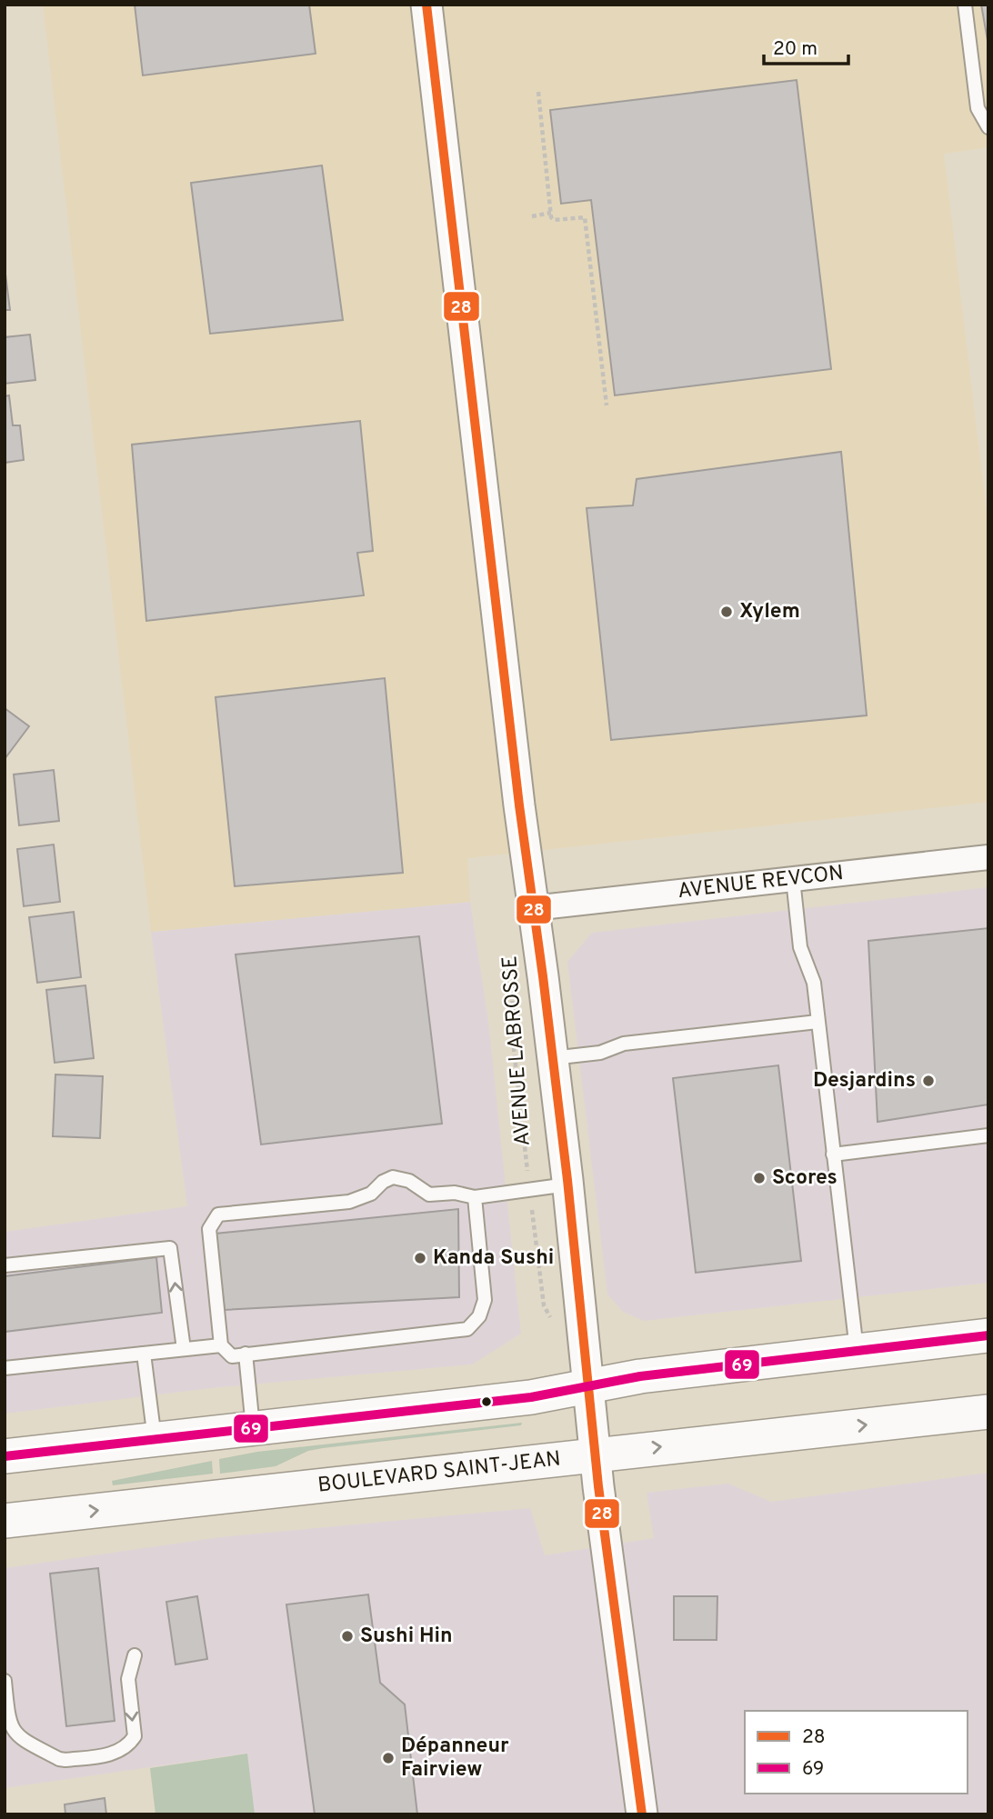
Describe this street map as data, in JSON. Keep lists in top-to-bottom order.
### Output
{
  "streets": {
    "main road": ["BOULEVARD SAINT-JEAN"],
    "street": ["AVENUE REVCON", "AVENUE LABROSSE"]
  },
  "crossings": [
    ["AVENUE REVCON", "AVENUE LABROSSE"],
    ["AVENUE LABROSSE", "BOULEVARD SAINT-JEAN"]
  ],
  "places": [
    "Xylem",
    "Desjardins",
    "Scores",
    "Kanda Sushi",
    "Sushi Hin",
    "Dépanneur Fairview"
  ],
  "lines": ["transit line 28", "transit line 69"],
  "legend": ["28", "69"],
  "scale_bar": "20 m"
}
